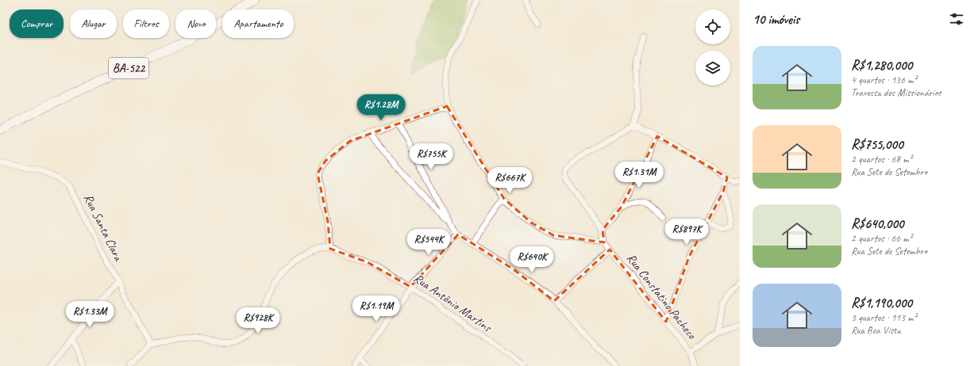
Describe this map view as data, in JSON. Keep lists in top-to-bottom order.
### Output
{
  "streets": {
    "main road": ["BA-522"],
    "street": ["Rua Santa Clara", "Rua Constatino Pacheco", "Rua Antônio Martins"]
  },
  "page": {
    "heading": "10 imóveis",
    "chip": [
      "Comprar",
      "Alugar",
      "Filtros",
      "Novo",
      "Apartamento"
    ],
    "list": [
      {
        "name": "R$1,280,000",
        "note": "4 quartos · 136 m² · Travessa dos Missionários"
      },
      {
        "name": "R$755,000",
        "note": "2 quartos · 68 m² · Rua Sete de Setembro"
      },
      {
        "name": "R$640,000",
        "note": "2 quartos · 66 m² · Rua Sete de Setembro"
      },
      {
        "name": "R$1,190,000",
        "note": "3 quartos · 113 m² · Rua Boa Vista"
      }
    ],
    "price": [
      "R$1.28M",
      "R$755K",
      "R$1.31M",
      "R$667K",
      "R$897K",
      "R$544K",
      "R$640K",
      "R$1.19M",
      "R$1.33M",
      "R$928K"
    ]
  }
}
